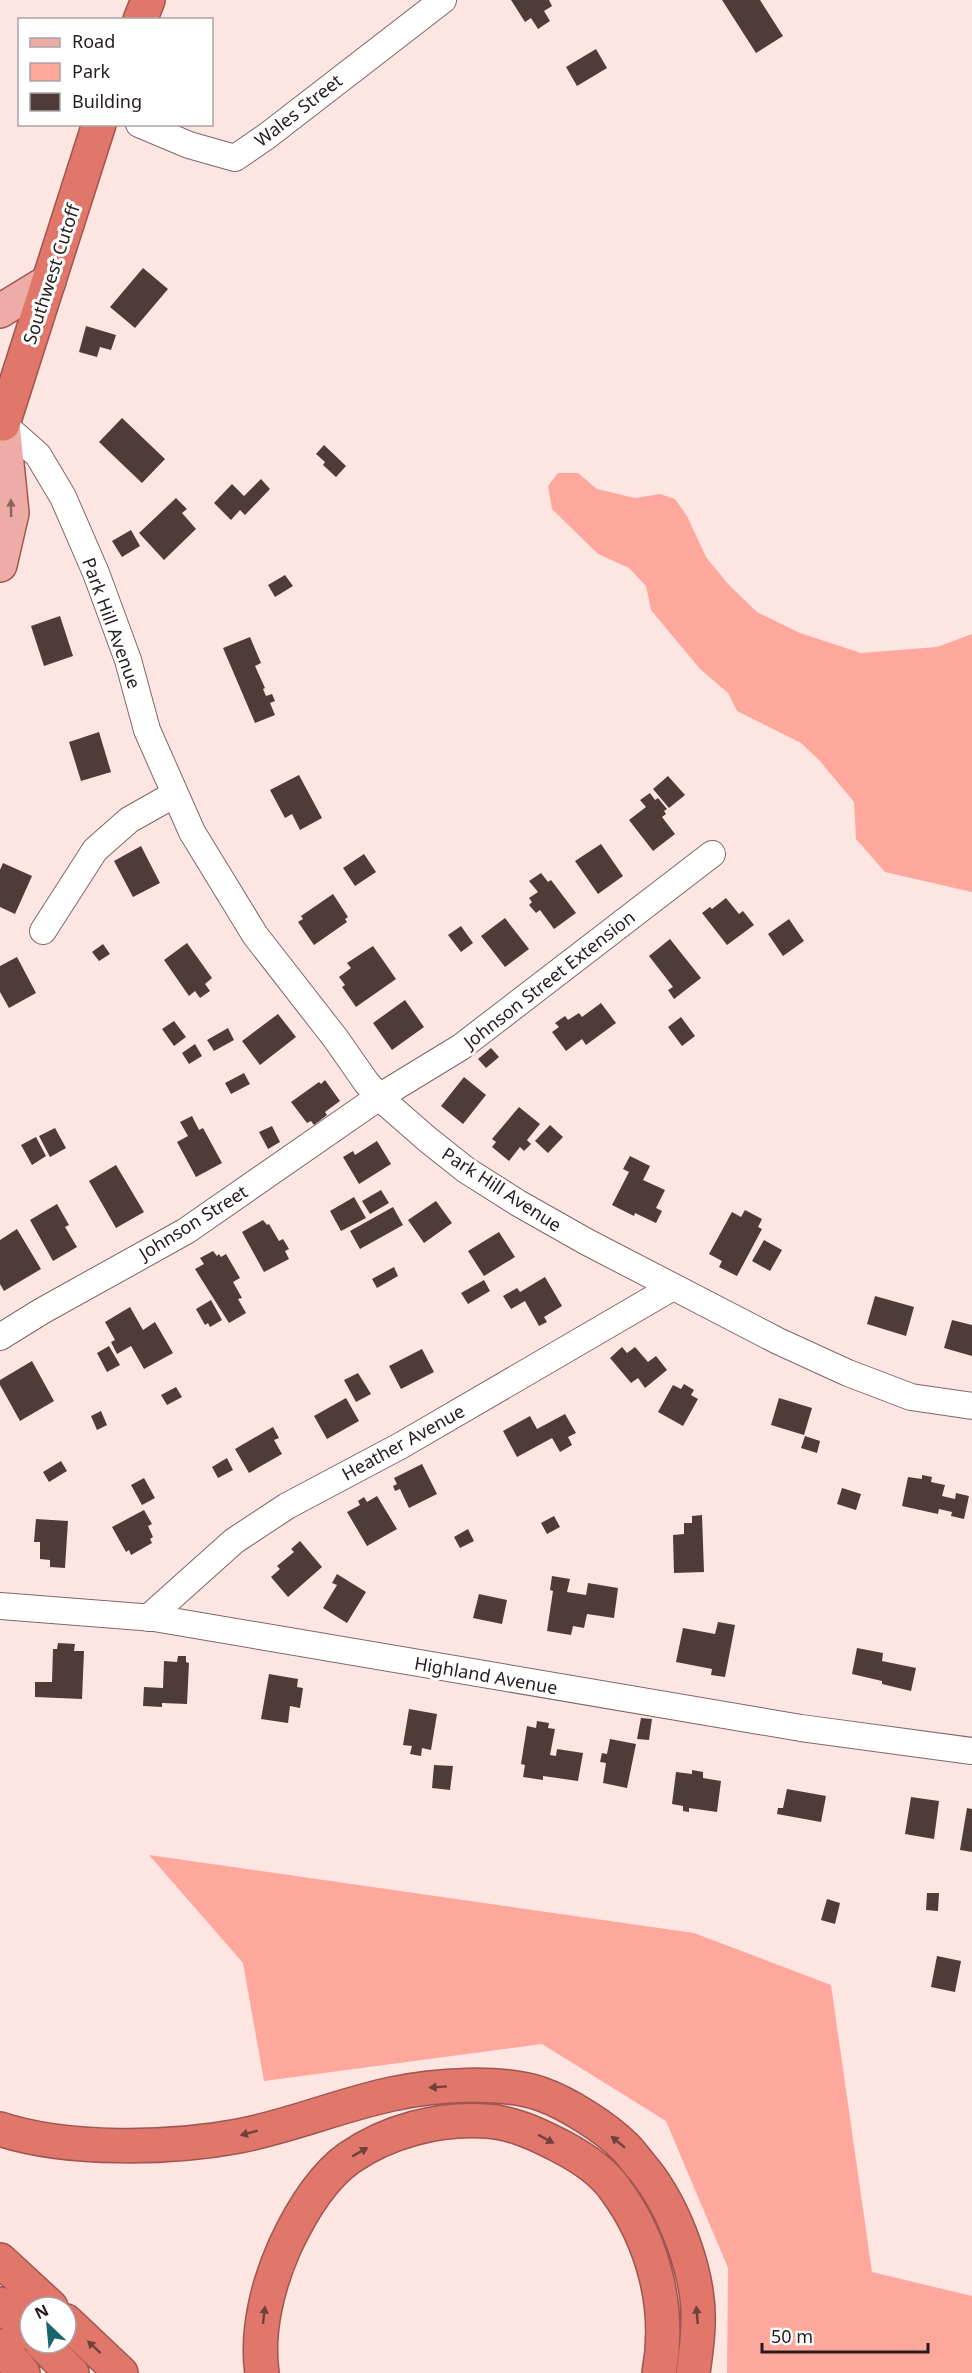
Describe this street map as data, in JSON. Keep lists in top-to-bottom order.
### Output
{
  "streets": {
    "highway": ["Southwest Cutoff"],
    "street": [
      "Wales Street",
      "Park Hill Avenue",
      "Johnson Street Extension",
      "Johnson Street",
      "Heather Avenue",
      "Highland Avenue"
    ]
  },
  "crossings": [
    ["Southwest Cutoff", "Park Hill Avenue"],
    ["Park Hill Avenue", "Johnson Street Extension"],
    ["Park Hill Avenue", "Johnson Street"],
    ["Park Hill Avenue", "Heather Avenue"],
    ["Johnson Street Extension", "Johnson Street"],
    ["Heather Avenue", "Highland Avenue"]
  ],
  "legend": ["Road", "Park", "Building"],
  "scale_bar": "50 m",
  "north": "top left"
}
